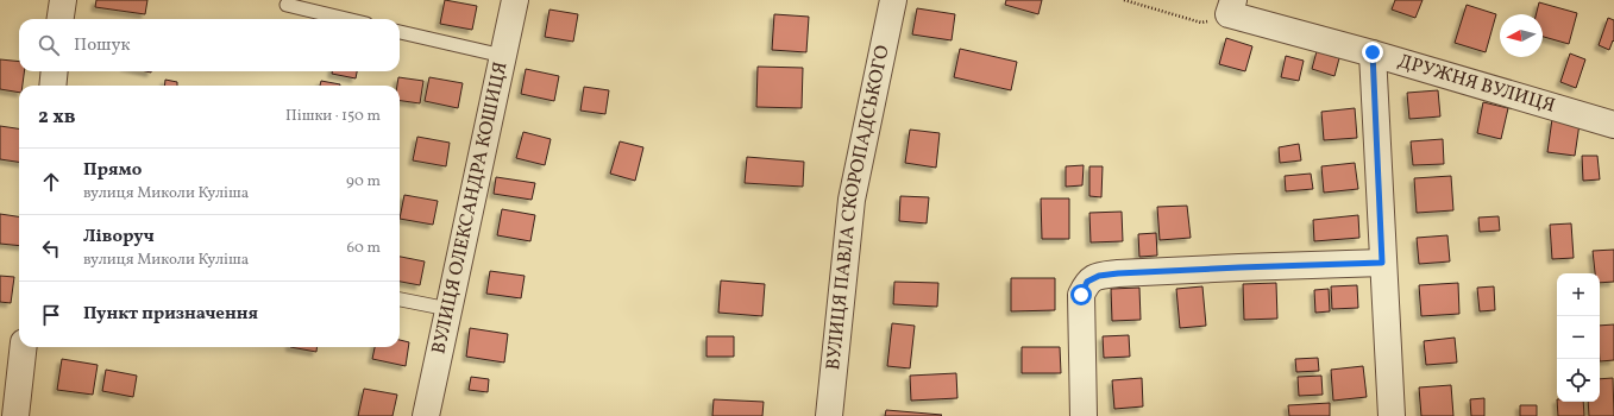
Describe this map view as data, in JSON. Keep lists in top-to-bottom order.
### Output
{
  "streets": {
    "street": ["ДРУЖНЯ ВУЛИЦЯ", "ВУЛИЦЯ ОЛЕКСАНДРА КОШИЦЯ", "ВУЛИЦЯ ПАВЛА СКОРОПАДСЬКОГО"]
  },
  "north": "left",
  "page": {
    "search": "Пошук",
    "heading": ["2 хв", "Пішки · 150 m"],
    "list": [
      ["Прямо", "вулиця Миколи Куліша", "90 m"],
      ["Ліворуч", "вулиця Миколи Куліша", "60 m"],
      "Пункт призначення"
    ],
    "map_buttons": ["+", "−"]
  }
}
